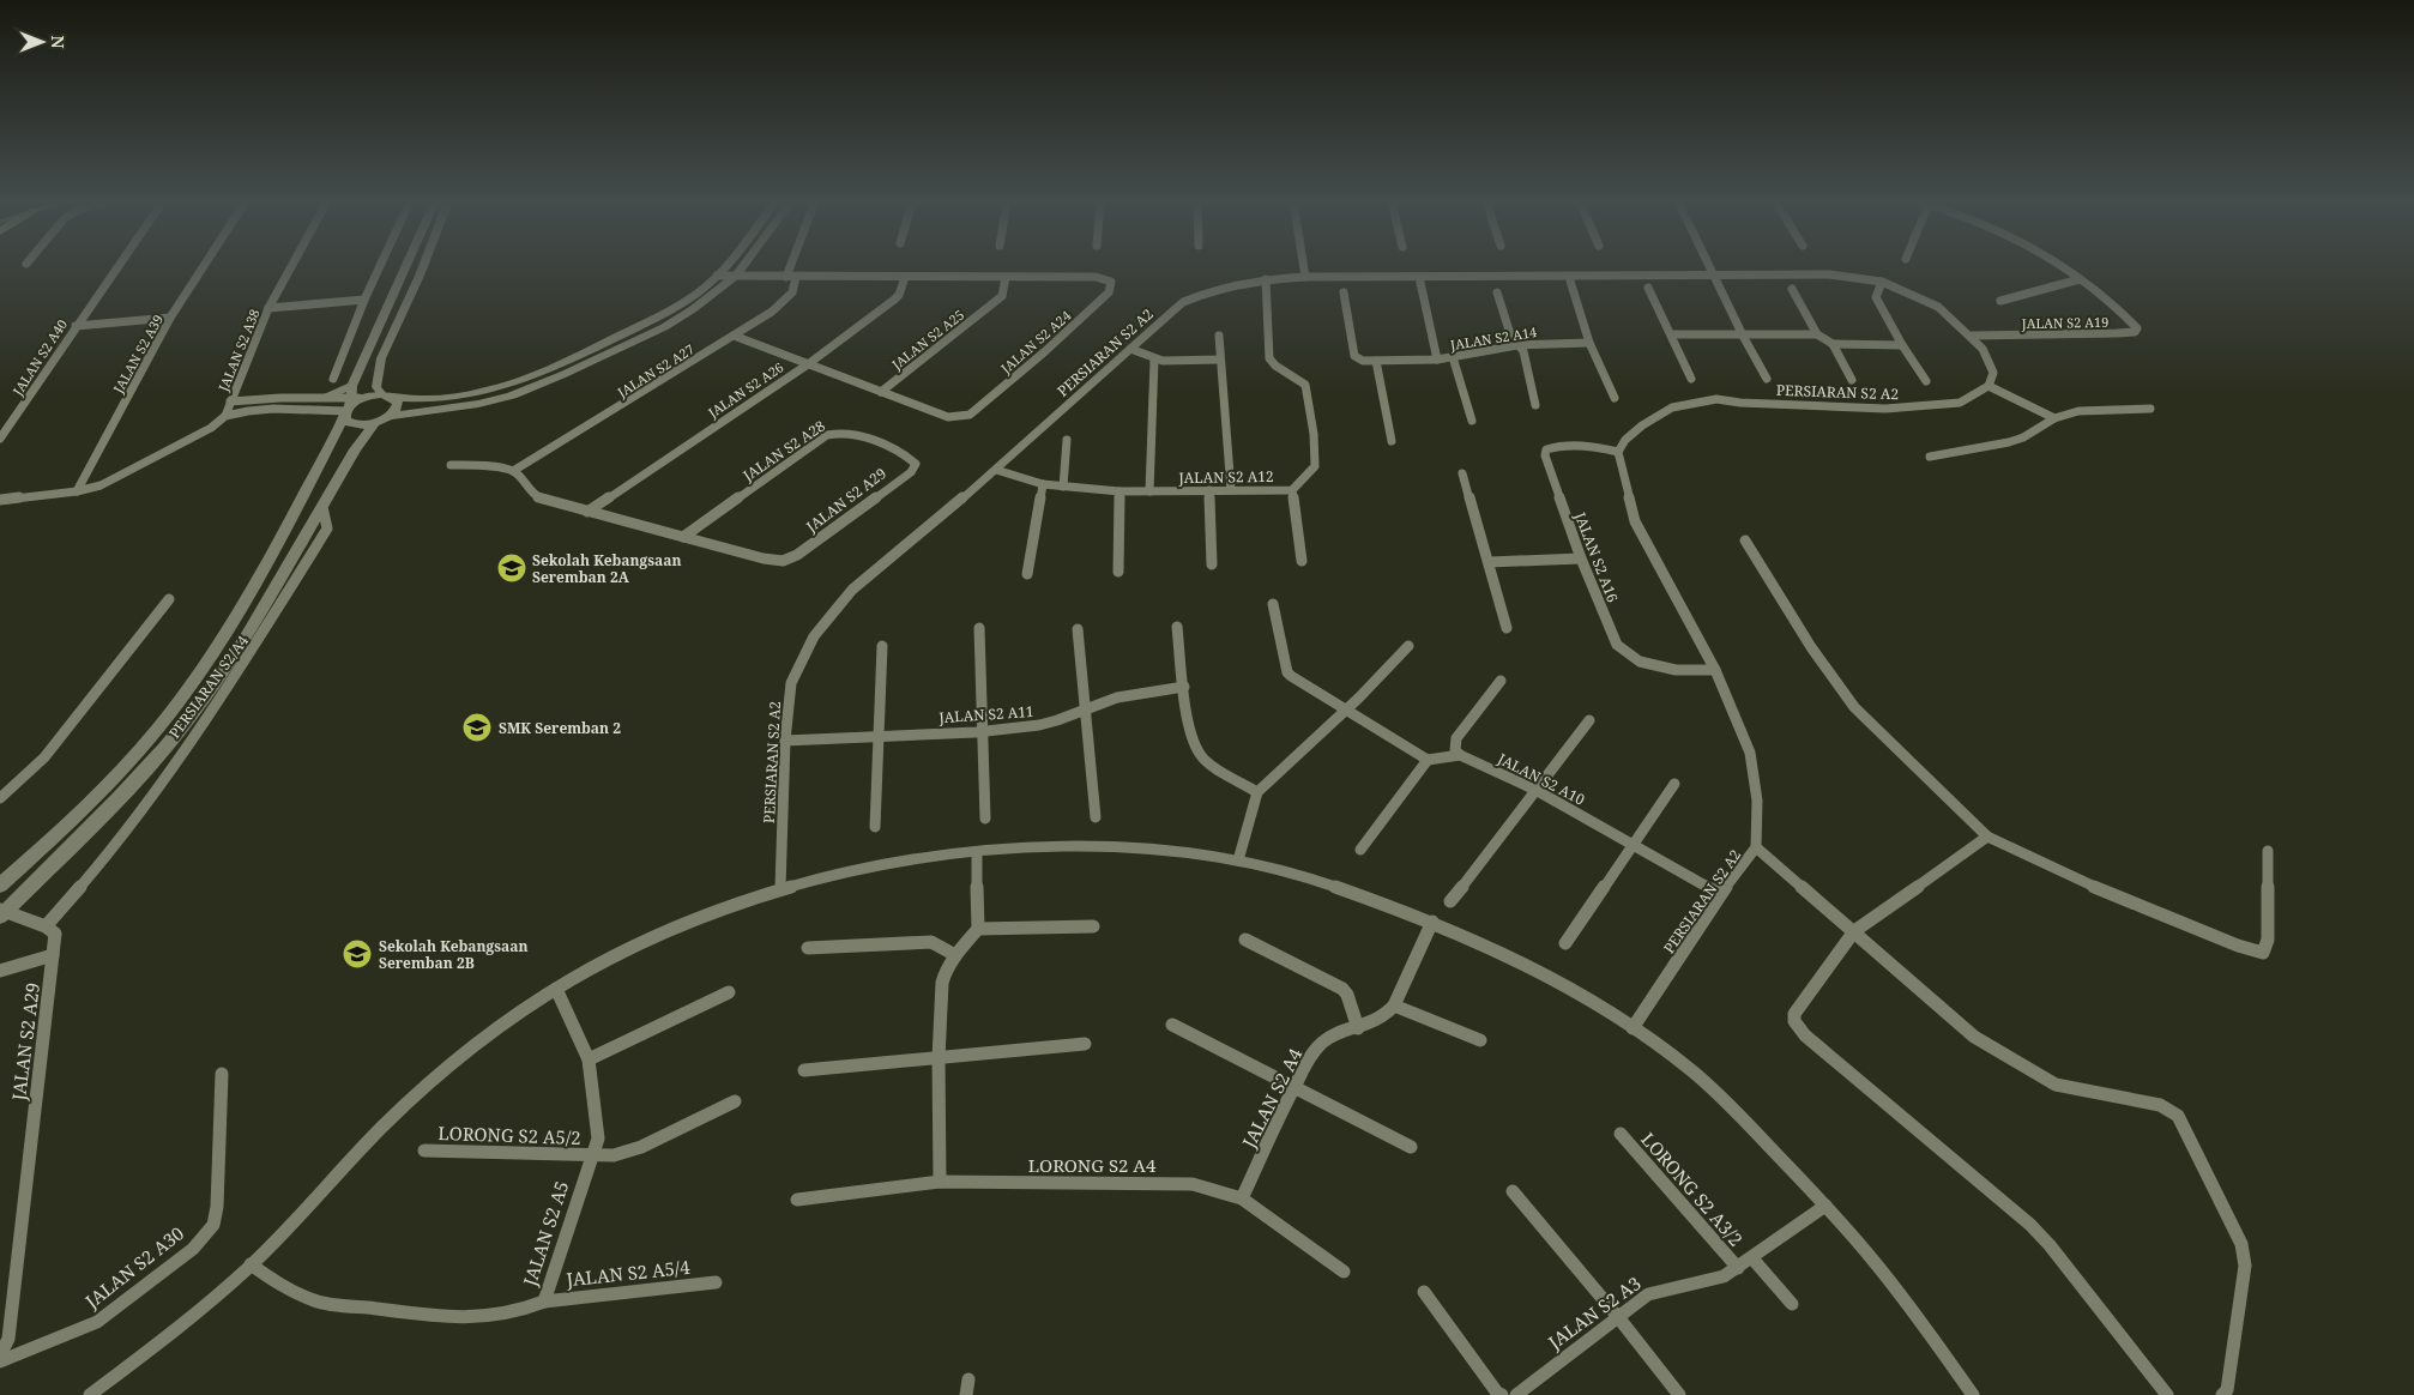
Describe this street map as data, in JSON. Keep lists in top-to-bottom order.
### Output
{
  "streets": {
    "main road": ["PERSIARAN S2/A4"],
    "street": [
      "JALAN S2 A19",
      "JALAN S2 A14",
      "JALAN S2 A25",
      "JALAN S2 A24",
      "JALAN S2 A38",
      "PERSIARAN S2 A2",
      "JALAN S2 A39",
      "JALAN S2 A40",
      "JALAN S2 A27",
      "JALAN S2 A26",
      "JALAN S2 A28",
      "JALAN S2 A12",
      "JALAN S2 A29",
      "JALAN S2 A16",
      "JALAN S2 A11",
      "JALAN S2 A10",
      "JALAN S2 A4",
      "LORONG S2 A5/2",
      "LORONG S2 A4",
      "LORONG S2 A3/2",
      "JALAN S2 A5",
      "JALAN S2 A30",
      "JALAN S2 A5/4",
      "JALAN S2 A3"
    ]
  },
  "crossings": [
    ["JALAN S2 A19", "PERSIARAN S2 A2"],
    ["JALAN S2 A14", "PERSIARAN S2 A2"],
    ["JALAN S2 A25", "JALAN S2 A24"],
    ["JALAN S2 A24", "JALAN S2 A27"],
    ["JALAN S2 A24", "JALAN S2 A26"],
    ["PERSIARAN S2 A2", "JALAN S2 A12"],
    ["PERSIARAN S2 A2", "JALAN S2 A16"],
    ["PERSIARAN S2 A2", "JALAN S2 A11"],
    ["PERSIARAN S2 A2", "JALAN S2 A10"],
    ["JALAN S2 A28", "JALAN S2 A29"],
    ["JALAN S2 A4", "LORONG S2 A4"],
    ["LORONG S2 A5/2", "JALAN S2 A5"],
    ["LORONG S2 A3/2", "JALAN S2 A3"],
    ["JALAN S2 A5", "JALAN S2 A5/4"]
  ],
  "places": {
    "school or university": ["Sekolah Kebangsaan Seremban 2A", "SMK Seremban 2", "Sekolah Kebangsaan Seremban 2B"]
  },
  "north": "right"
}
